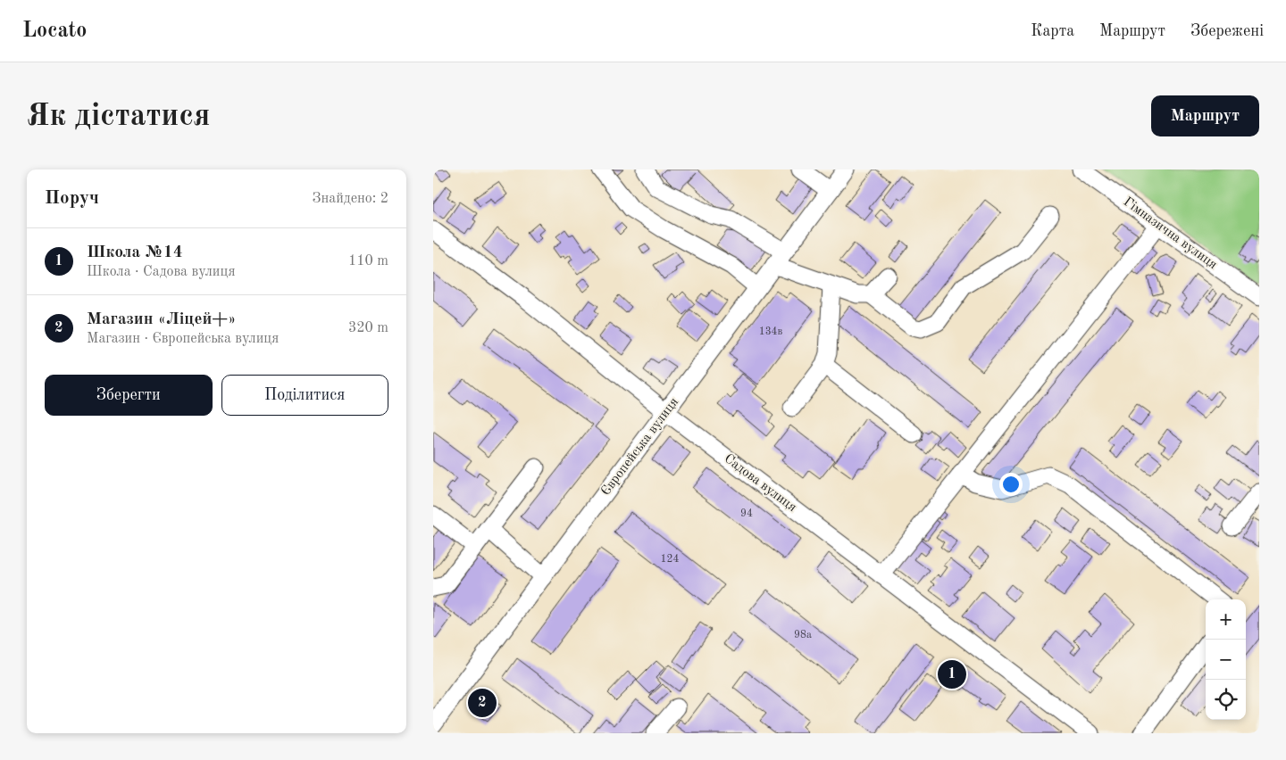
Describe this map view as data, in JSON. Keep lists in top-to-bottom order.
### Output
{
  "streets": {
    "street": ["Гімназична вулиця", "Європейська вулиця", "Садова вулиця"]
  },
  "crossings": [
    ["Європейська вулиця", "Садова вулиця"]
  ],
  "house_numbers": [
    "134в",
    "94",
    "124",
    "98а"
  ],
  "page": {
    "header": "Locato",
    "nav": ["Карта", "Маршрут", "Збережені"],
    "buttons": [
      "Маршрут",
      ["Зберегти", "Поділитися"]
    ],
    "title": "Як дістатися",
    "heading": ["Поруч", "Знайдено: 2"],
    "list": [
      {
        "mark": "1",
        "name": "Школа №14",
        "note": "Школа · Садова вулиця",
        "value": "110 m"
      },
      {
        "mark": "2",
        "name": "Магазин «Ліцей+»",
        "note": "Магазин · Європейська вулиця",
        "value": "320 m"
      }
    ],
    "map_buttons": ["+", "−"],
    "pins": ["1", "2"]
  }
}
